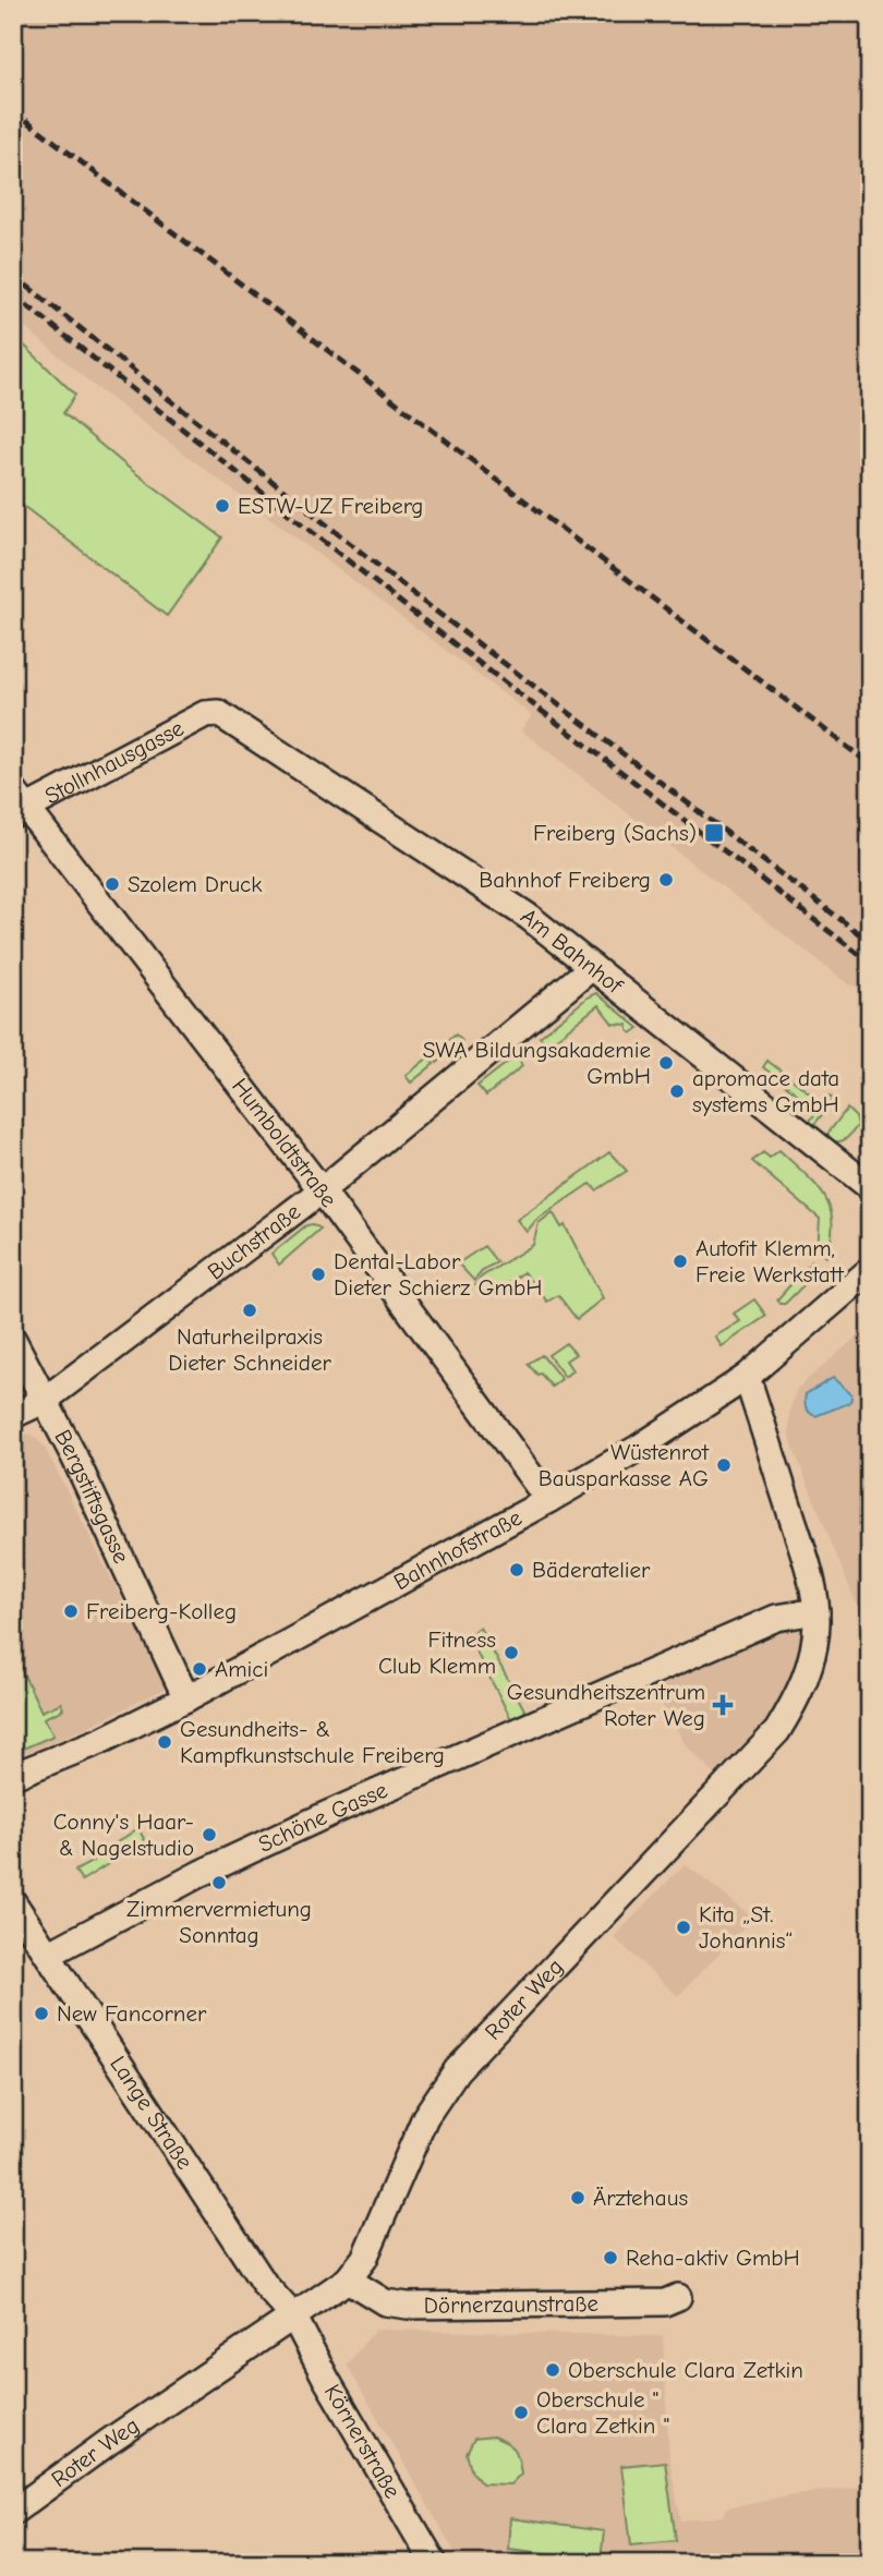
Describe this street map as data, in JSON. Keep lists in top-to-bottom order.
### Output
{
  "streets": {
    "street": [
      "Stollnhausgasse",
      "Am Bahnhof",
      "Humboldtstraße",
      "Buchstraße",
      "Bergstiftsgasse",
      "Bahnhofstraße",
      "Schöne Gasse",
      "Roter Weg",
      "Lange Straße",
      "Dörnerzaunstraße",
      "Körnerstraße"
    ]
  },
  "crossings": [
    ["Stollnhausgasse", "Am Bahnhof"],
    ["Stollnhausgasse", "Humboldtstraße"],
    ["Am Bahnhof", "Buchstraße"],
    ["Humboldtstraße", "Buchstraße"],
    ["Humboldtstraße", "Bahnhofstraße"],
    ["Buchstraße", "Bergstiftsgasse"],
    ["Bergstiftsgasse", "Bahnhofstraße"],
    ["Bahnhofstraße", "Roter Weg"],
    ["Schöne Gasse", "Roter Weg"],
    ["Schöne Gasse", "Lange Straße"],
    ["Roter Weg", "Lange Straße"],
    ["Roter Weg", "Dörnerzaunstraße"],
    ["Roter Weg", "Körnerstraße"],
    ["Lange Straße", "Körnerstraße"]
  ],
  "places": {
    "other": [
      "ESTW-UZ Freiberg",
      "Bahnhof Freiberg",
      "Szolem Druck",
      "SWA Bildungsakademie GmbH",
      "apromace data systems GmbH",
      "Autofit Klemm, Freie Werkstatt",
      "Dental-Labor Dieter Schierz GmbH",
      "Naturheilpraxis Dieter Schneider",
      "Wüstenrot Bausparkasse AG",
      "Bäderatelier",
      "Freiberg-Kolleg",
      "Fitness Club Klemm",
      "Amici",
      "Gesundheits- & Kampfkunstschule Freiberg",
      "Conny's Haar- & Nagelstudio",
      "Zimmervermietung Sonntag",
      "Kita „St. Johannis“",
      "New Fancorner",
      "Ärztehaus",
      "Reha-aktiv GmbH",
      "Oberschule Clara Zetkin",
      "Oberschule \" Clara Zetkin \""
    ],
    "transit": ["Freiberg (Sachs)"],
    "health": ["Gesundheitszentrum Roter Weg"]
  }
}
